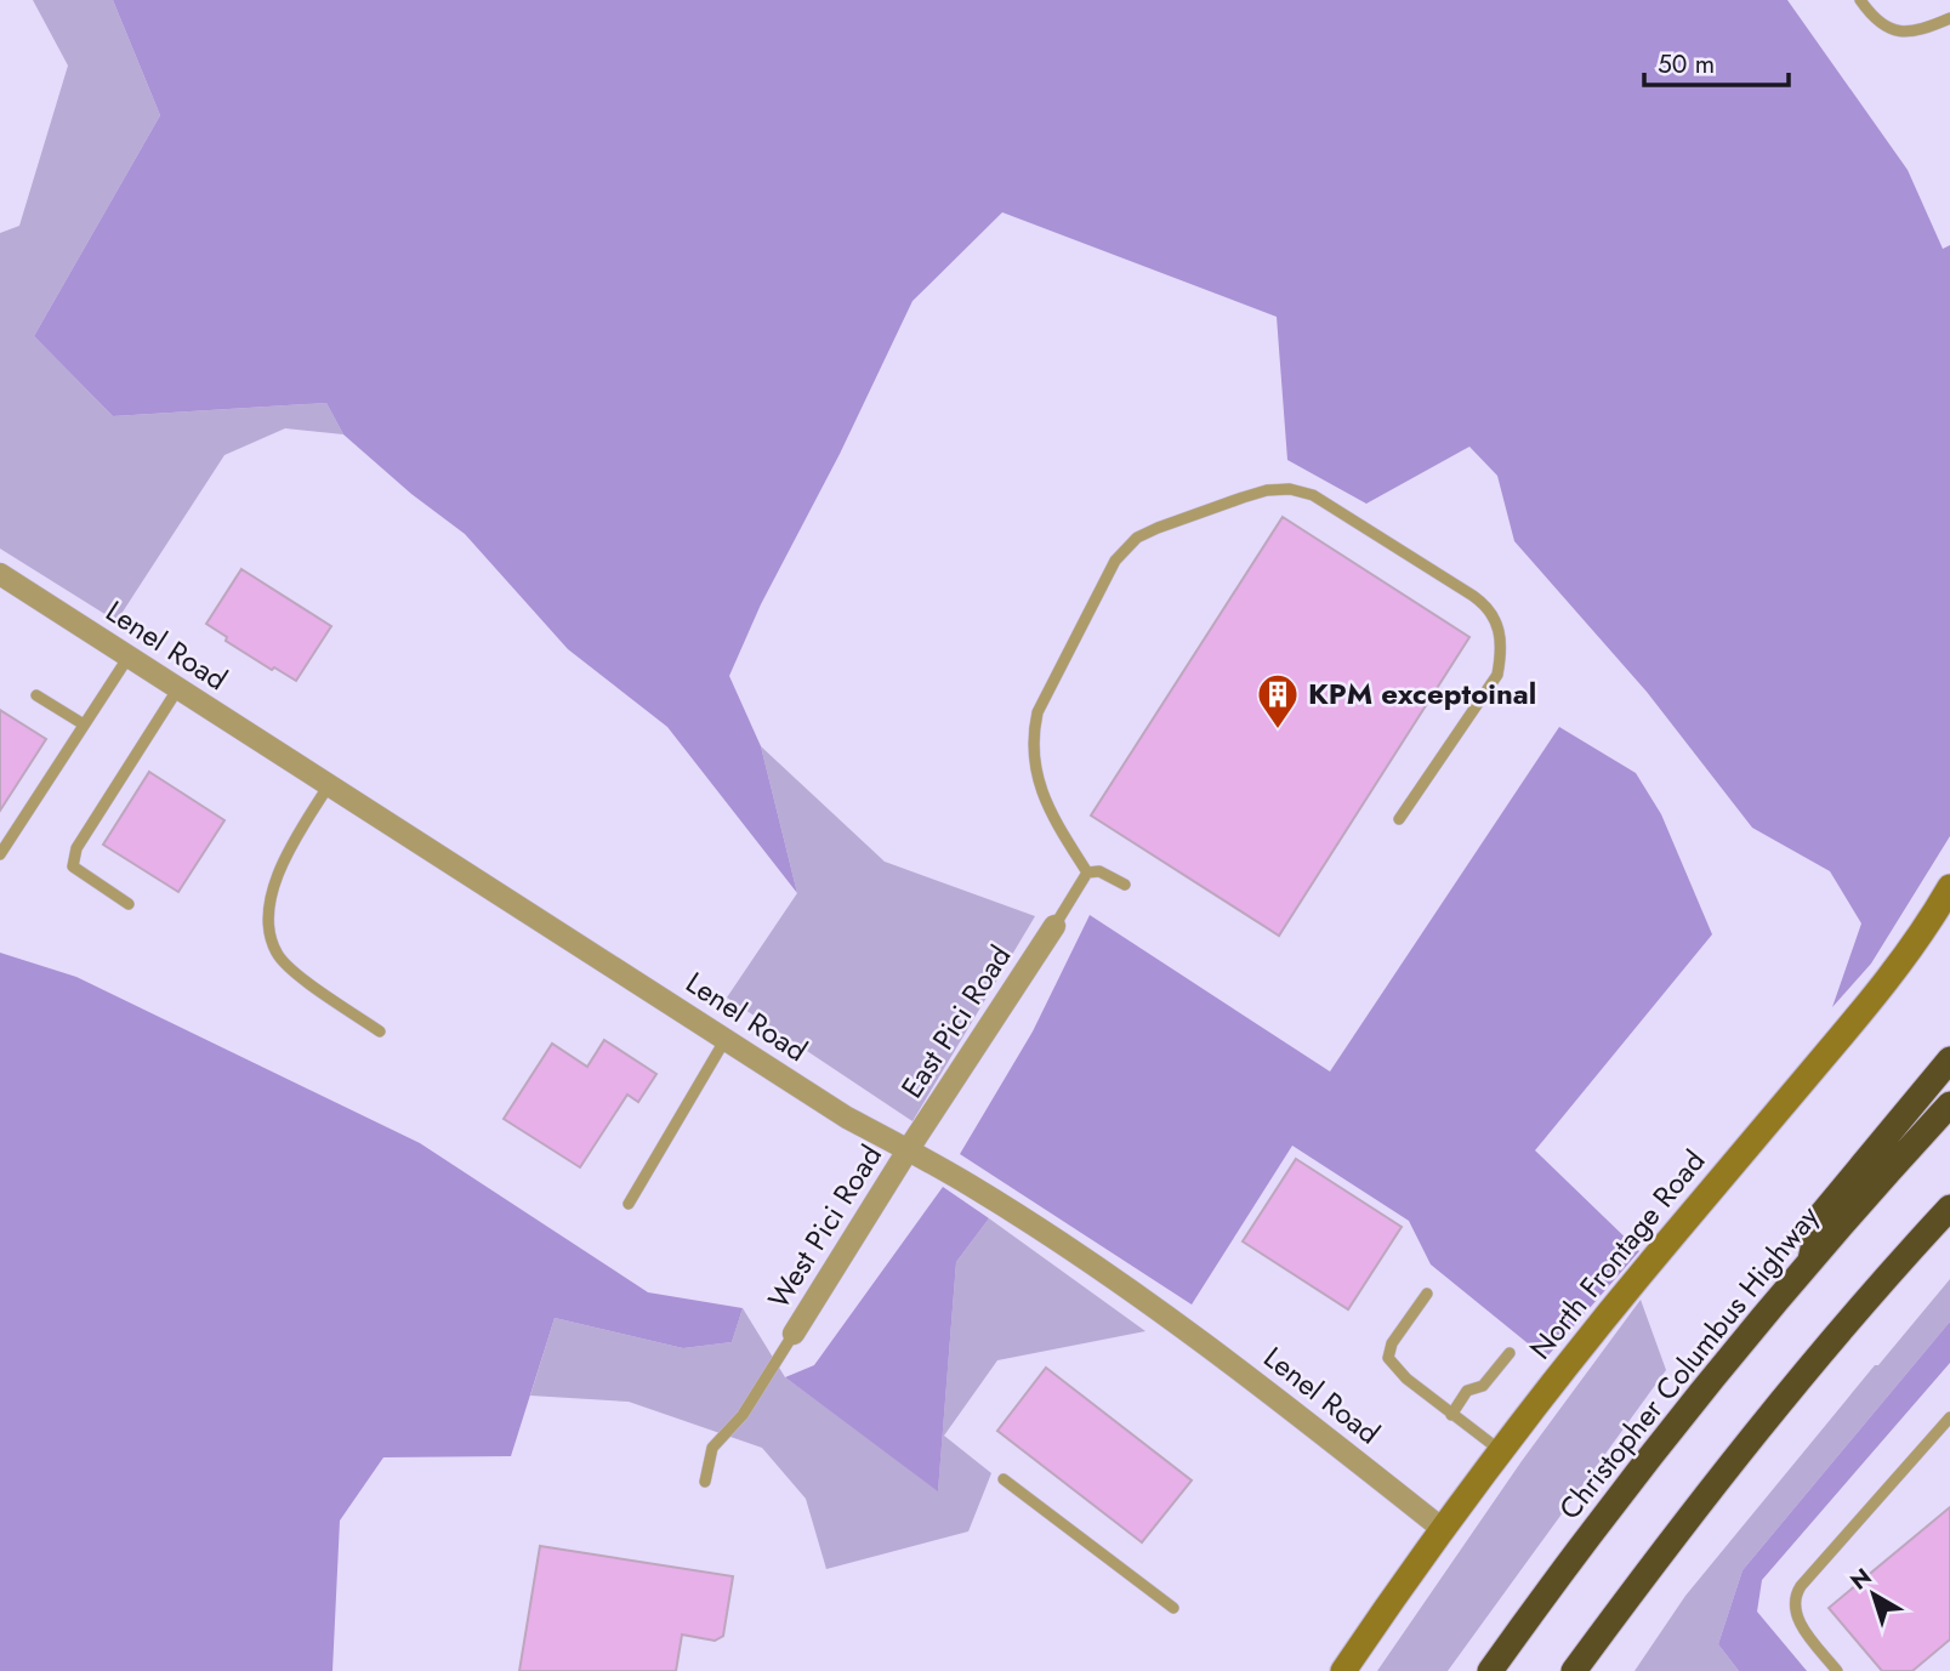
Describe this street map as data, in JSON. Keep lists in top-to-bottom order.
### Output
{
  "streets": {
    "highway": ["Christopher Columbus Highway"],
    "main road": ["North Frontage Road"],
    "street": ["Lenel Road", "East Pici Road", "West Pici Road"]
  },
  "crossings": [
    ["Lenel Road", "East Pici Road"],
    ["Lenel Road", "West Pici Road"],
    ["Lenel Road", "North Frontage Road"],
    ["East Pici Road", "West Pici Road"]
  ],
  "places": {
    "building": ["KPM exceptoinal"]
  },
  "scale_bar": "50 m",
  "north": "top left"
}
